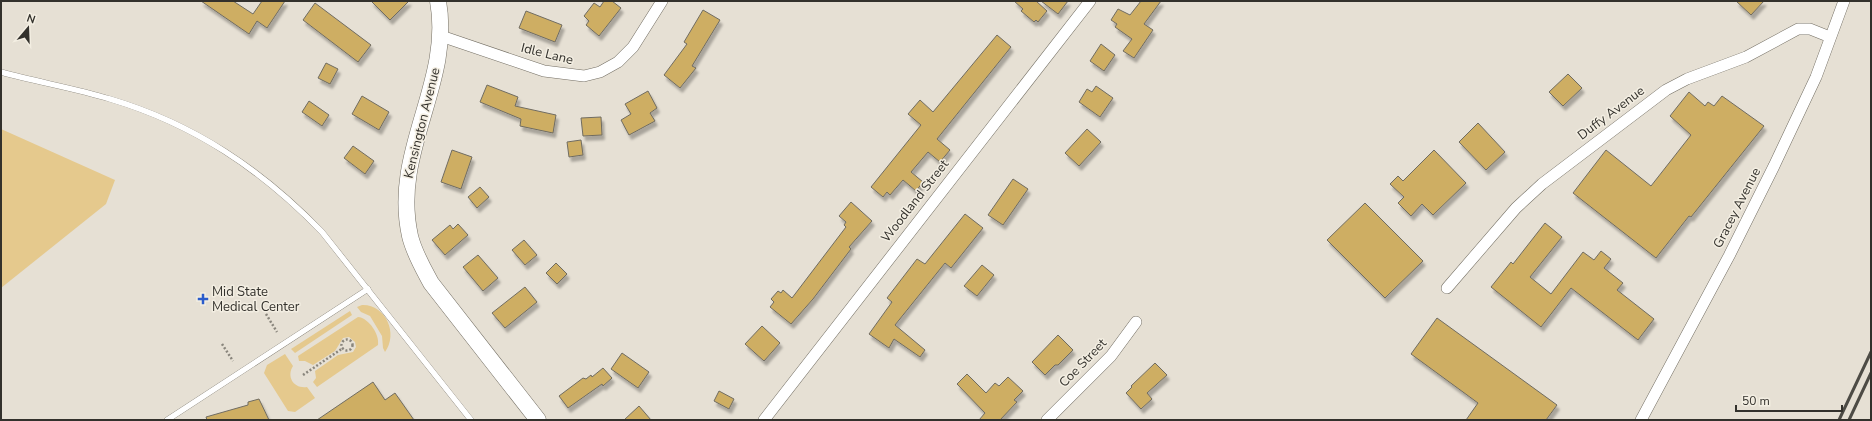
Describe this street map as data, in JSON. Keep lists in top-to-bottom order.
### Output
{
  "streets": {
    "main road": ["Kensington Avenue"],
    "street": [
      "Idle Lane",
      "Duffy Avenue",
      "Woodland Street",
      "Gracey Avenue",
      "Coe Street"
    ]
  },
  "crossings": [
    ["Idle Lane", "Kensington Avenue"],
    ["Duffy Avenue", "Gracey Avenue"]
  ],
  "places": {
    "health": ["Mid State Medical Center"]
  },
  "scale_bar": "50 m",
  "north": "top"
}
